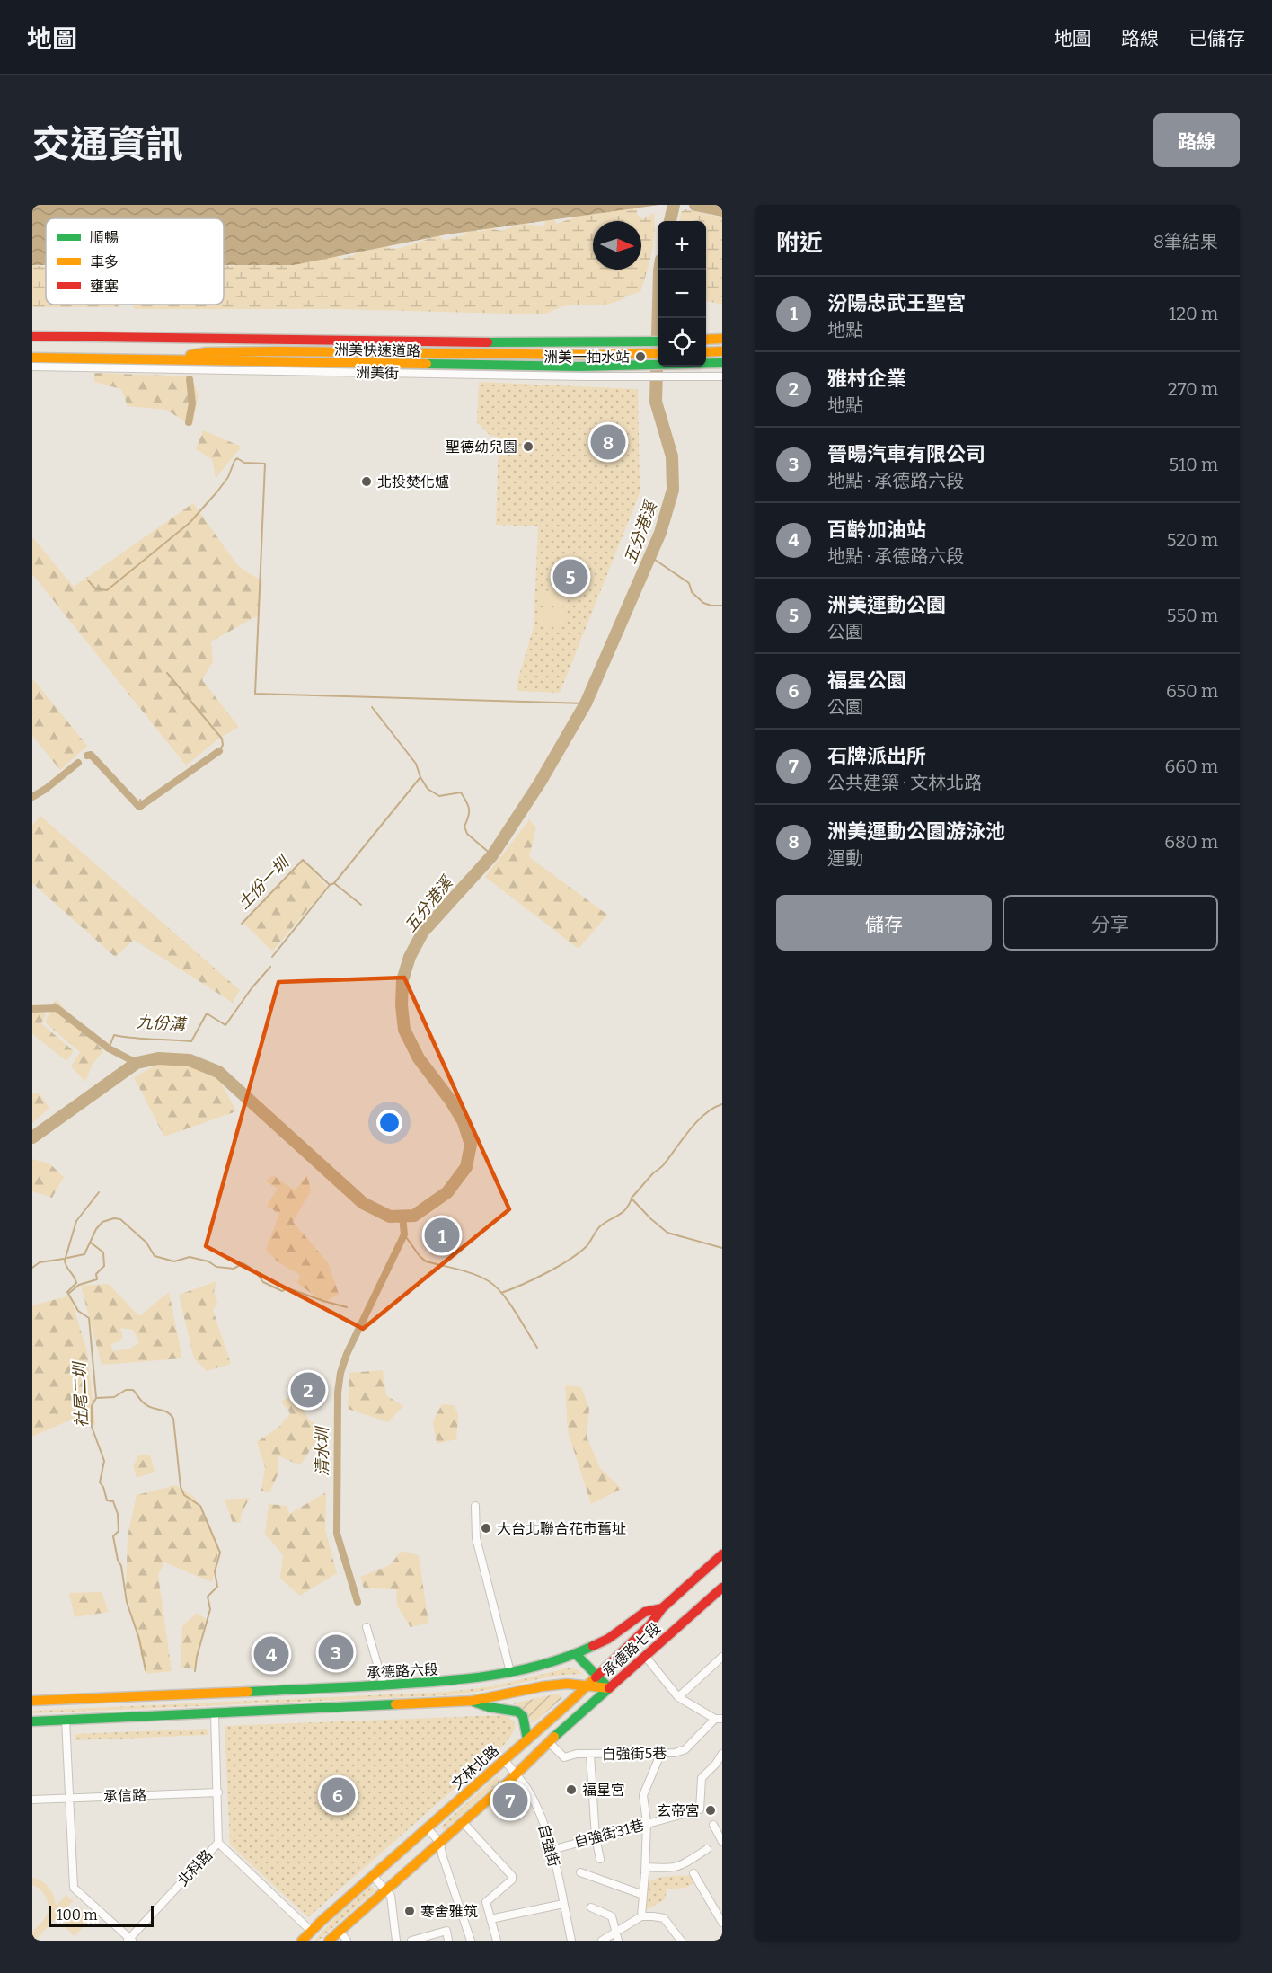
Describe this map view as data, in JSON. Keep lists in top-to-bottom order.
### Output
{
  "streets": {
    "main road": [
      "洲美快速道路",
      "承德路七段",
      "承德路六段",
      "文林北路"
    ],
    "street": [
      "洲美街",
      "自強街5巷",
      "承信路",
      "自強街31巷",
      "自強街",
      "北科路"
    ]
  },
  "crossings": [
    ["承德路七段", "承德路六段"],
    ["承德路七段", "文林北路"],
    ["承德路六段", "文林北路"],
    ["文林北路", "自強街"],
    ["承信路", "北科路"],
    ["自強街31巷", "自強街"]
  ],
  "water": [
    "五分港溪",
    "土份一圳",
    "九份溝",
    "社尾二圳",
    "清水圳"
  ],
  "places": [
    "洲美一抽水站",
    "聖德幼兒園",
    "北投焚化爐",
    "大台北聯合花市舊址",
    "福星宮",
    "玄帝宮",
    "寒舍雅筑"
  ],
  "legend": ["順暢", "車多", "壅塞"],
  "scale_bar": "100 m",
  "north": "right",
  "page": {
    "header": "地圖",
    "nav": ["地圖", "路線", "已儲存"],
    "title": "交通資訊",
    "buttons": [
      "路線",
      ["儲存", "分享"]
    ],
    "heading": ["附近", "8筆結果"],
    "map_buttons": ["+", "−"],
    "list": [
      {
        "mark": "1",
        "name": "汾陽忠武王聖宮",
        "note": "地點",
        "value": "120 m"
      },
      {
        "mark": "2",
        "name": "雅村企業",
        "note": "地點",
        "value": "270 m"
      },
      {
        "mark": "3",
        "name": "晉暘汽車有限公司",
        "note": "地點 · 承德路六段",
        "value": "510 m"
      },
      {
        "mark": "4",
        "name": "百齡加油站",
        "note": "地點 · 承德路六段",
        "value": "520 m"
      },
      {
        "mark": "5",
        "name": "洲美運動公園",
        "note": "公園",
        "value": "550 m"
      },
      {
        "mark": "6",
        "name": "福星公園",
        "note": "公園",
        "value": "650 m"
      },
      {
        "mark": "7",
        "name": "石牌派出所",
        "note": "公共建築 · 文林北路",
        "value": "660 m"
      },
      {
        "mark": "8",
        "name": "洲美運動公園游泳池",
        "note": "運動",
        "value": "680 m"
      }
    ],
    "pins": [
      "8",
      "5",
      "1",
      "2",
      "3",
      "4",
      "6",
      "7"
    ],
    "scale": "100 m"
  }
}
